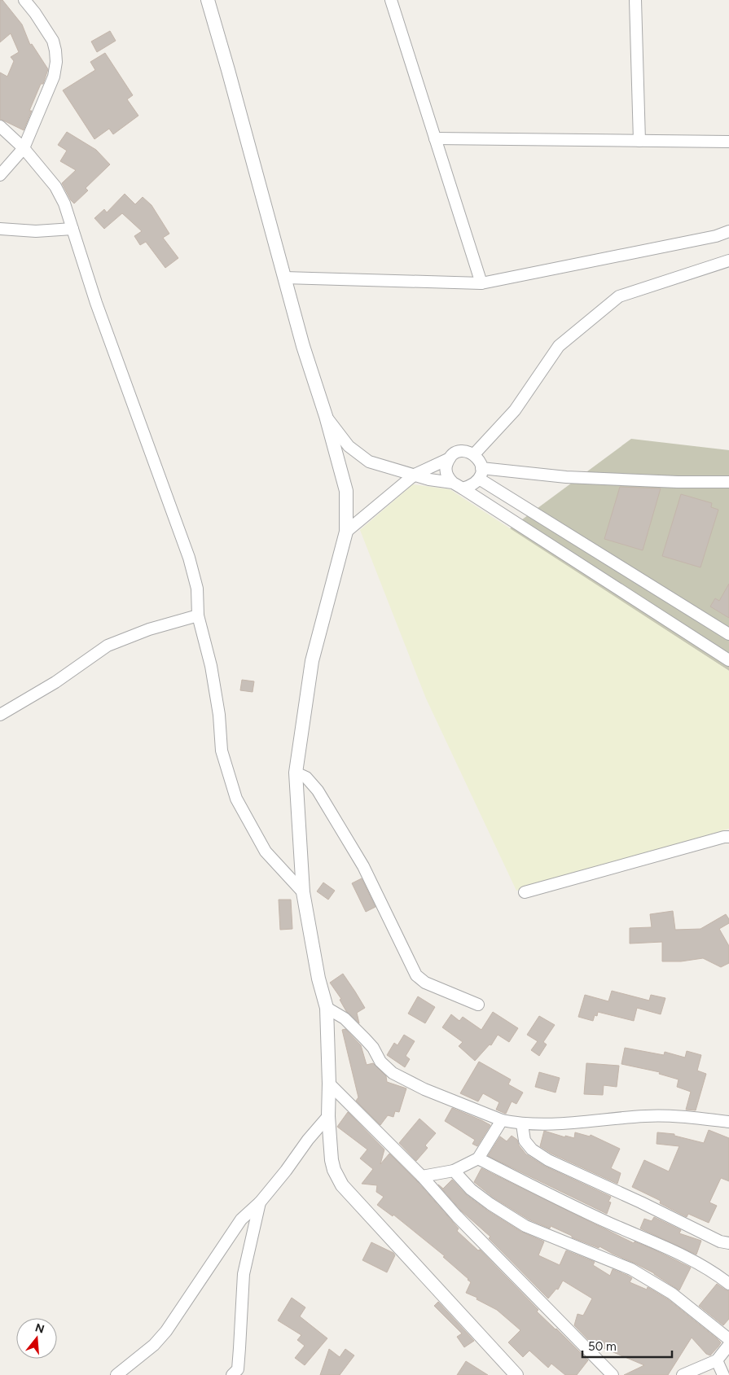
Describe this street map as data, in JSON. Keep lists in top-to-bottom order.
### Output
{
  "scale_bar": "50 m",
  "north": "top"
}
